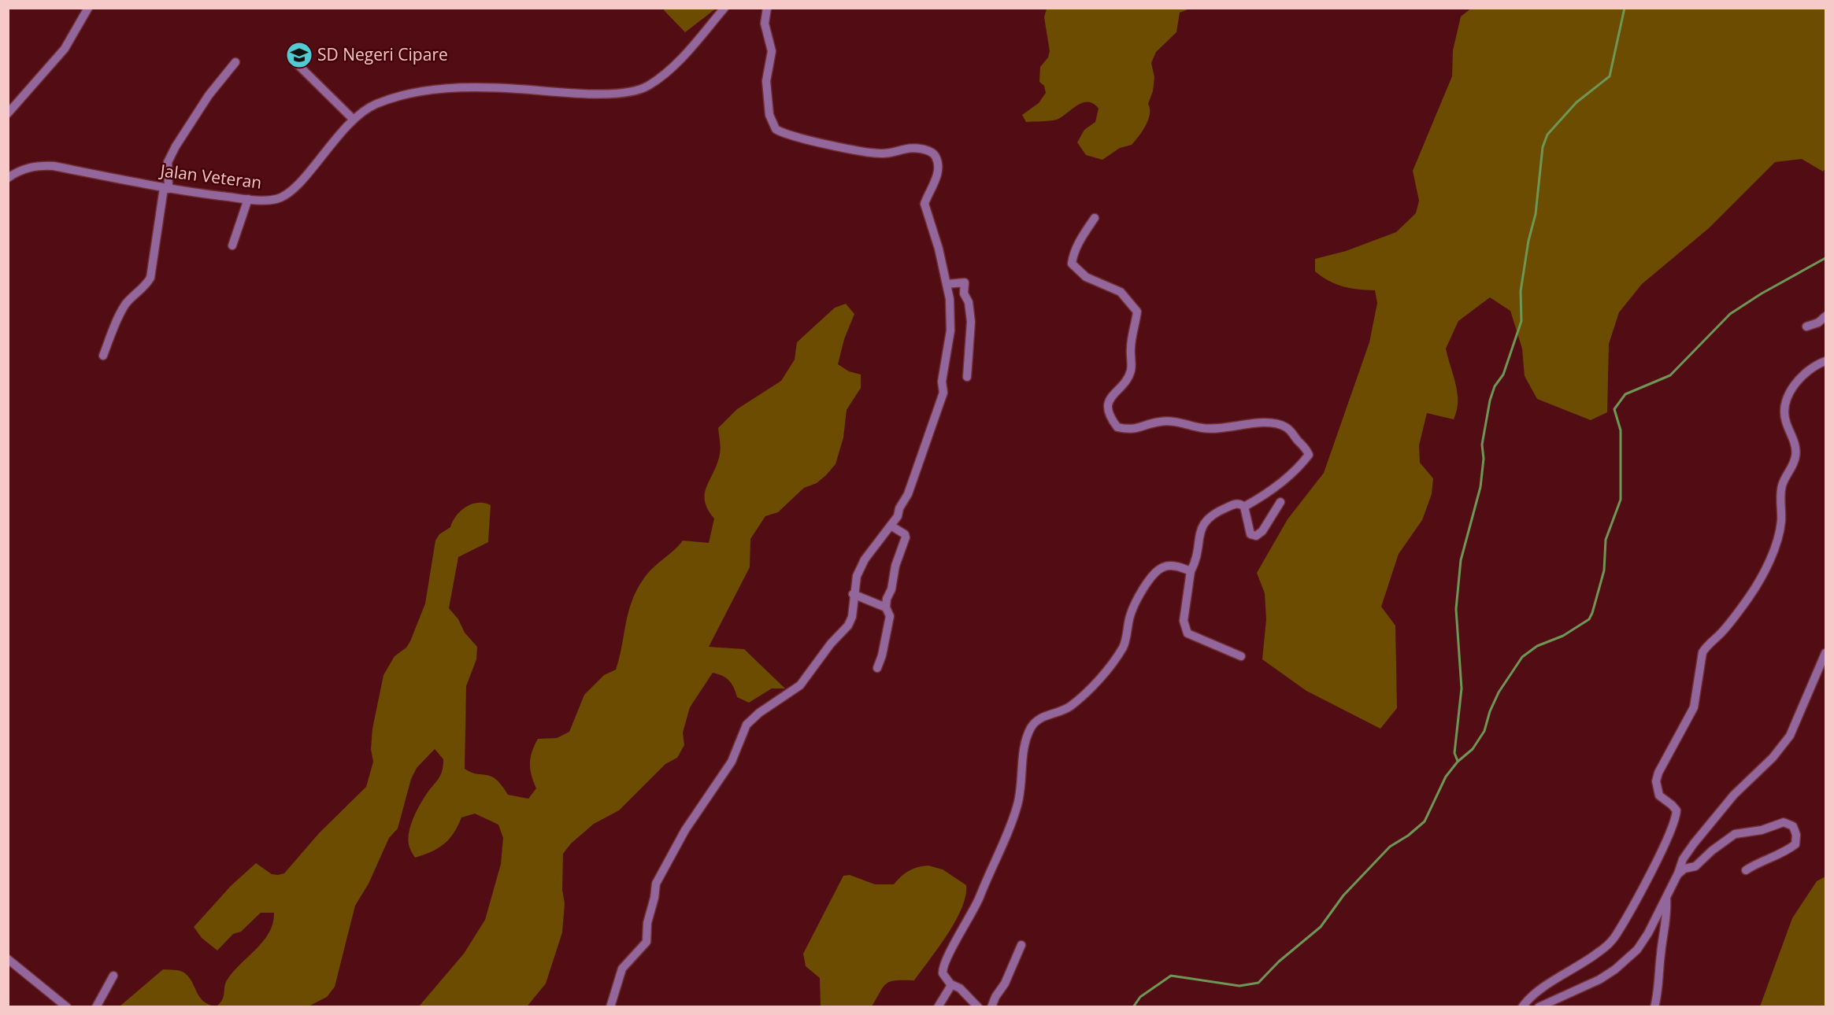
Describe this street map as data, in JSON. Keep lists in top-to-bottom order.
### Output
{
  "streets": {
    "street": ["Jalan Veteran"]
  },
  "places": {
    "school or university": ["SD Negeri Cipare"]
  }
}
